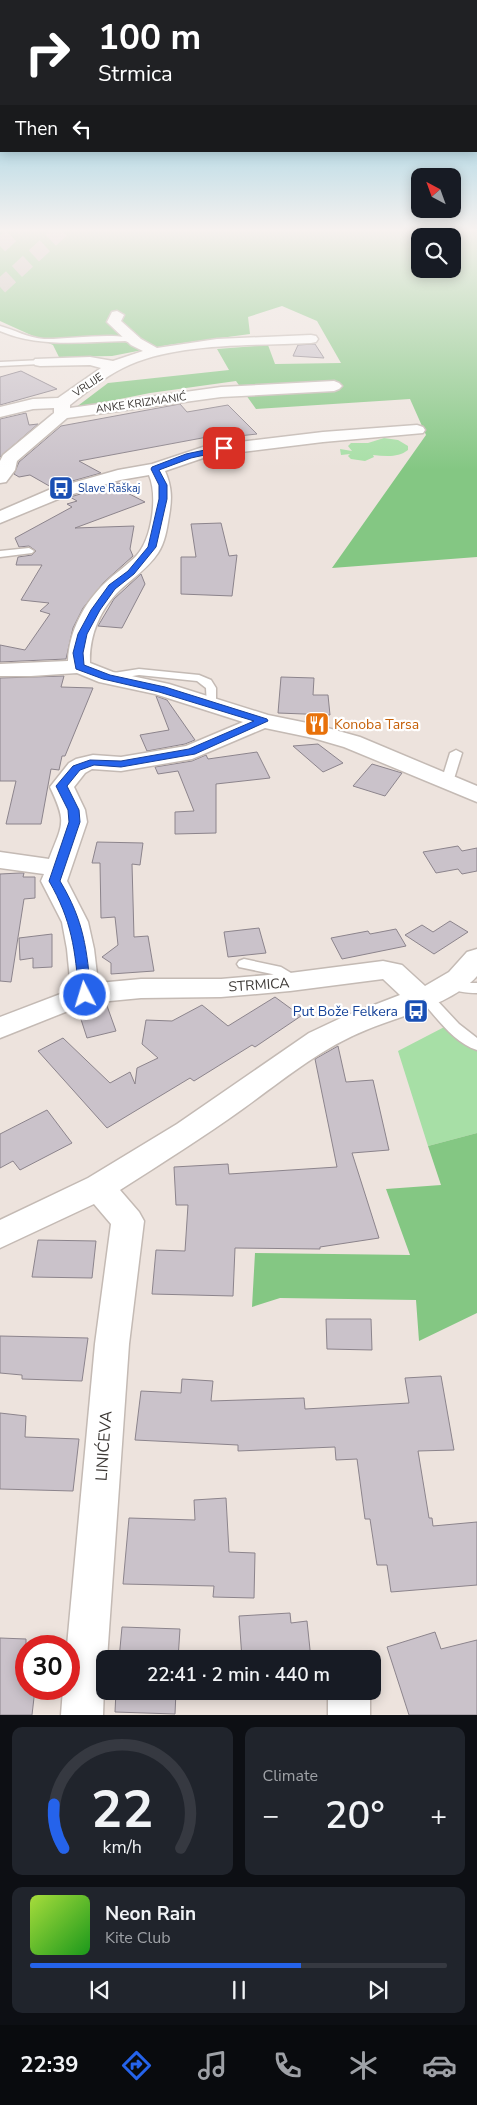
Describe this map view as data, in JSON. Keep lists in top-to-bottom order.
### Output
{
  "streets": {
    "street": [
      "VRLIJE",
      "ANKE KRIZMANIĆ",
      "STRMICA",
      "LINIĆEVA"
    ]
  },
  "crossings": [
    ["VRLIJE", "ANKE KRIZMANIĆ"]
  ],
  "places": {
    "bus stop": ["Slave Raškaj", "Put Bože Felkera"],
    "restaurant": ["Konoba Tarsa"]
  },
  "north": "top left",
  "page": {
    "turn": ["100 m", "Strmica"],
    "then": "Then",
    "limit": "30",
    "trip": "22:41 · 2 min · 440 m",
    "tile": "Climate",
    "heat": ["−", "20°", "+"],
    "song": ["Neon Rain", "Kite Club"],
    "tabs": "22:39",
    "gauge": ["22", "km/h"]
  }
}
